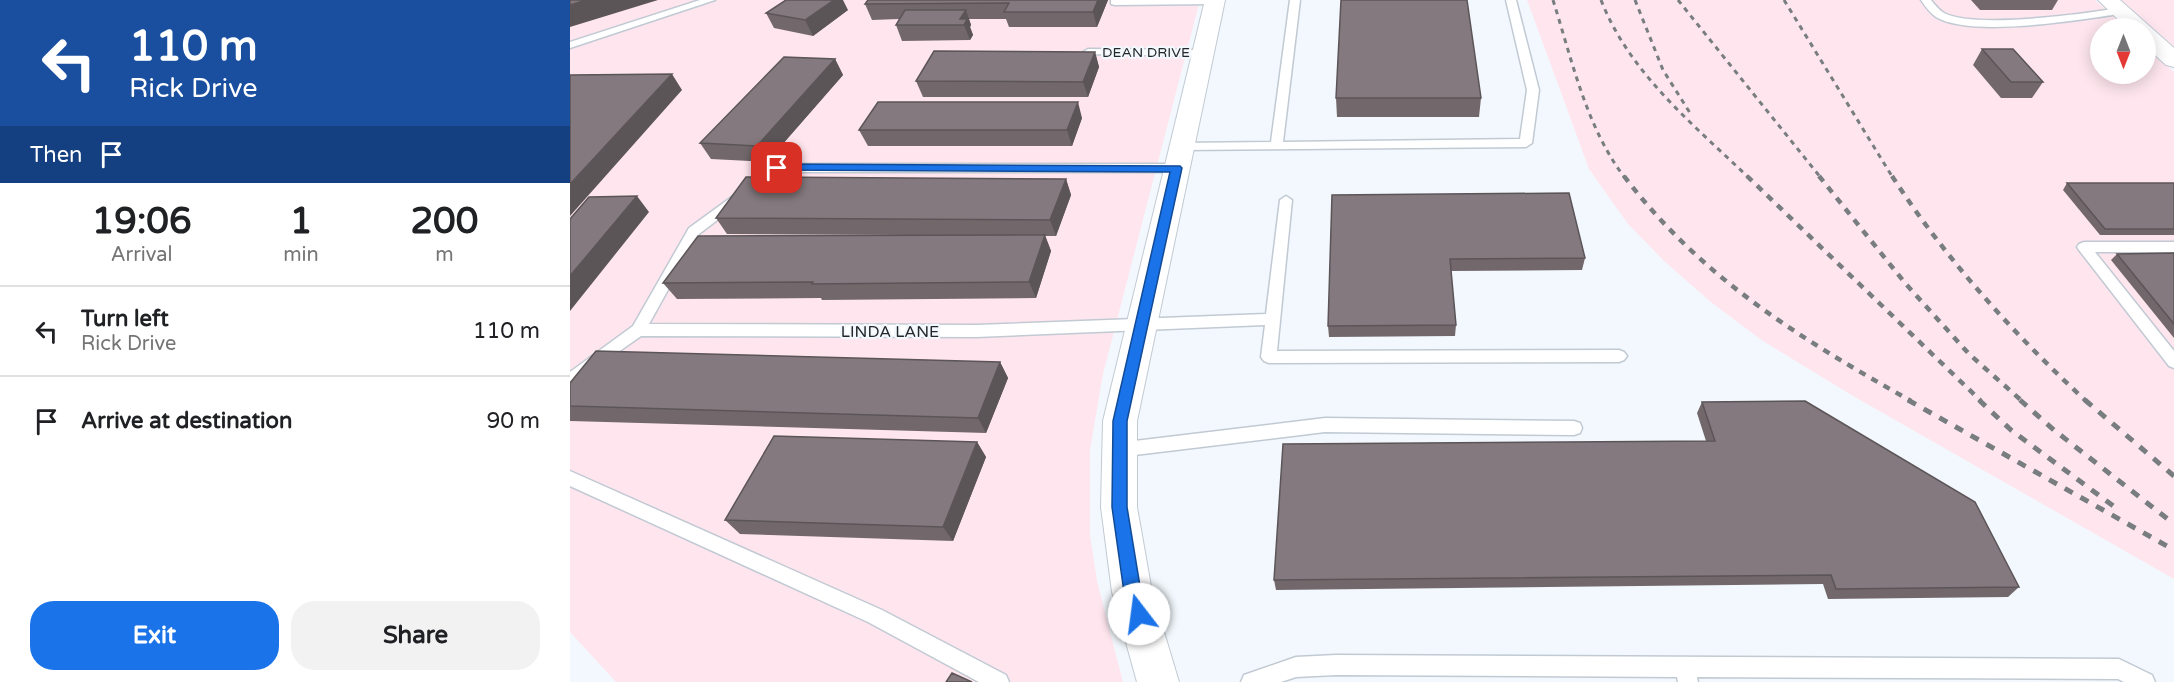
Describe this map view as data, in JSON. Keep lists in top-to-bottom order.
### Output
{
  "streets": {
    "lane": ["DEAN DRIVE", "LINDA LANE"]
  },
  "north": "bottom",
  "page": {
    "turn": ["110 m", "Rick Drive"],
    "then": "Then",
    "eta": [
      "19:06",
      "Arrival",
      "1",
      "min",
      "200",
      "m"
    ],
    "list": [
      {
        "name": "Turn left",
        "note": "Rick Drive",
        "value": "110 m"
      },
      {
        "name": "Arrive at destination",
        "value": "90 m"
      }
    ],
    "buttons": ["Exit", "Share"]
  }
}
